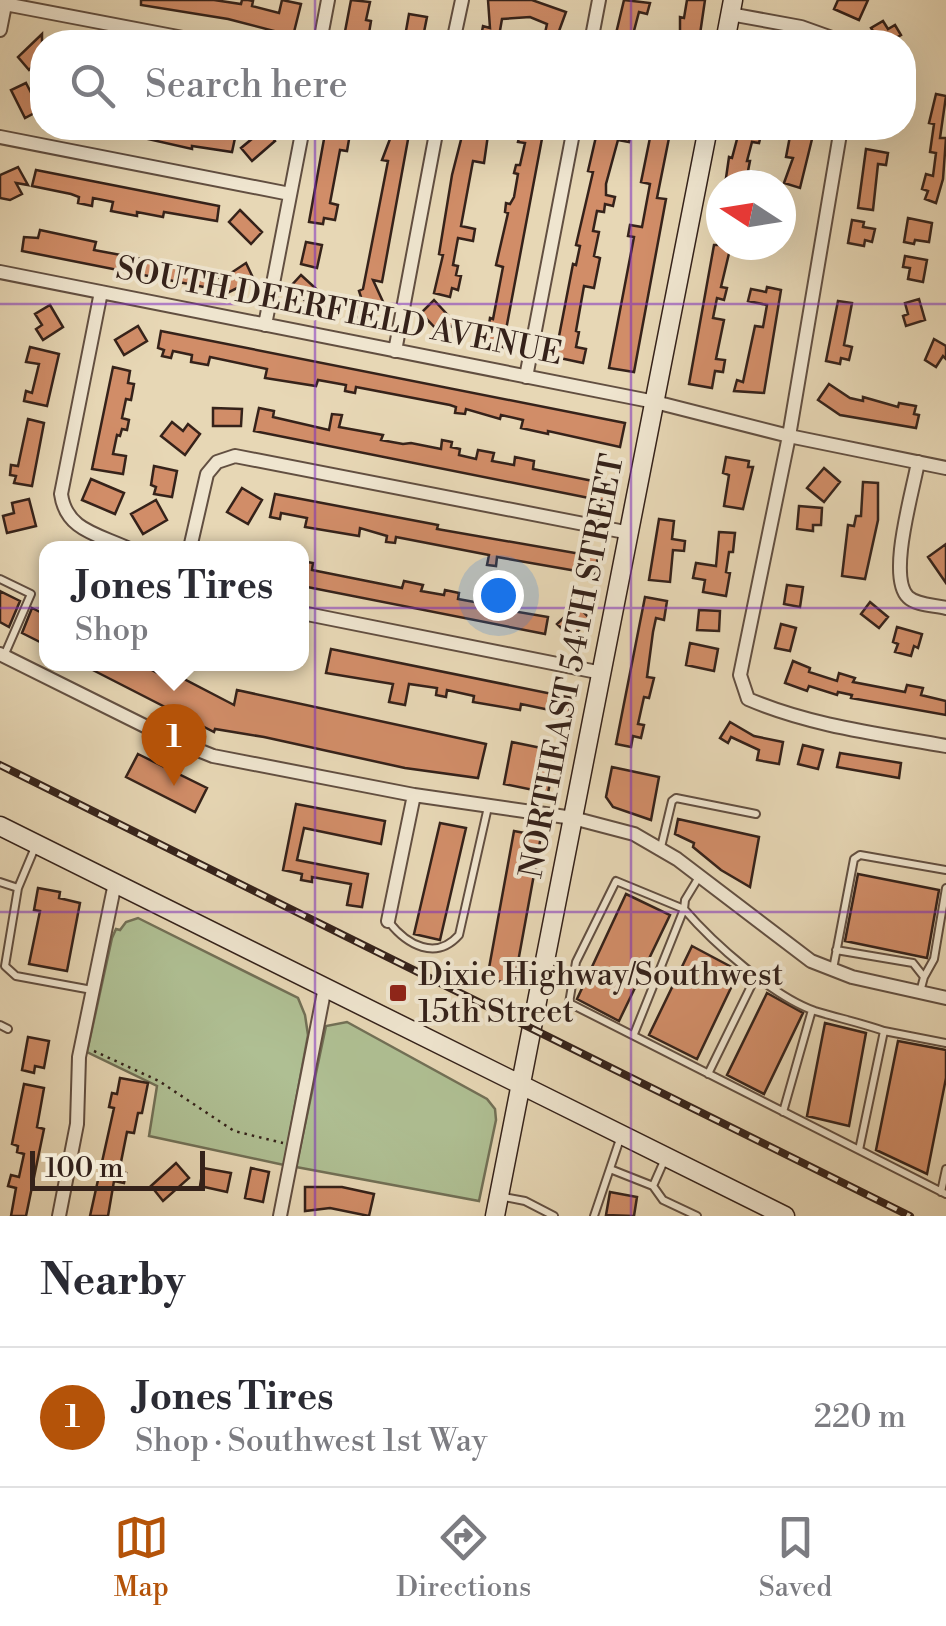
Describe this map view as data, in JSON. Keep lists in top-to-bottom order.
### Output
{
  "streets": {
    "street": ["SOUTH DEERFIELD AVENUE", "NORTHEAST 54TH STREET"]
  },
  "crossings": [
    ["SOUTH DEERFIELD AVENUE", "NORTHEAST 54TH STREET"]
  ],
  "places": {
    "transit": ["Dixie Highway/Southwest 15th Street"]
  },
  "scale_bar": "100 m",
  "north": "left",
  "page": {
    "search": "Search here",
    "popup": ["Jones Tires", "Shop"],
    "pins": "1",
    "scale": "100 m",
    "heading": "Nearby",
    "list": [
      {
        "mark": "1",
        "name": "Jones Tires",
        "note": "Shop · Southwest 1st Way",
        "value": "220 m"
      }
    ],
    "nav": ["Map", "Directions", "Saved"]
  }
}
